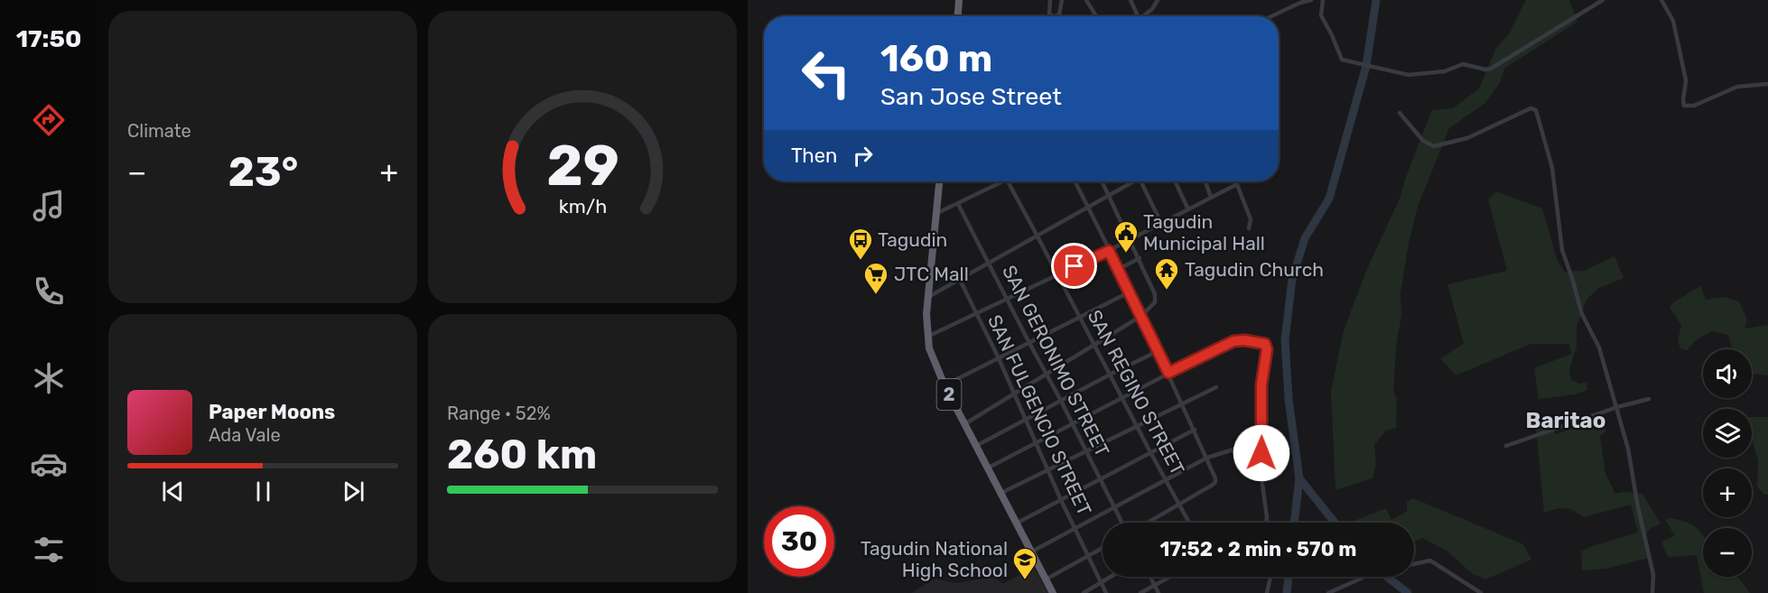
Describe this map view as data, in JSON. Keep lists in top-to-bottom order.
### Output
{
  "streets": {
    "highway": ["2"],
    "street": ["SAN GERONIMO STREET", "SAN REGINO STREET", "SAN FULGENCIO STREET"]
  },
  "districts": ["Baritao"],
  "places": {
    "public building": ["Tagudin Municipal Hall"],
    "bus stop": ["Tagudin"],
    "temple": ["Tagudin Church"],
    "supermarket": ["JTC Mall"],
    "school or university": ["Tagudin National High School"]
  },
  "page": {
    "tabs": "17:50",
    "tile": [
      "Climate",
      ["Range · 52%", "260 km"]
    ],
    "turn": ["160 m", "San Jose Street"],
    "then": "Then",
    "heat": ["−", "23°", "+"],
    "map_buttons": ["+", "−"],
    "song": ["Paper Moons", "Ada Vale"],
    "limit": "30",
    "trip": "17:52 · 2 min · 570 m",
    "gauge": ["29", "km/h"]
  }
}
